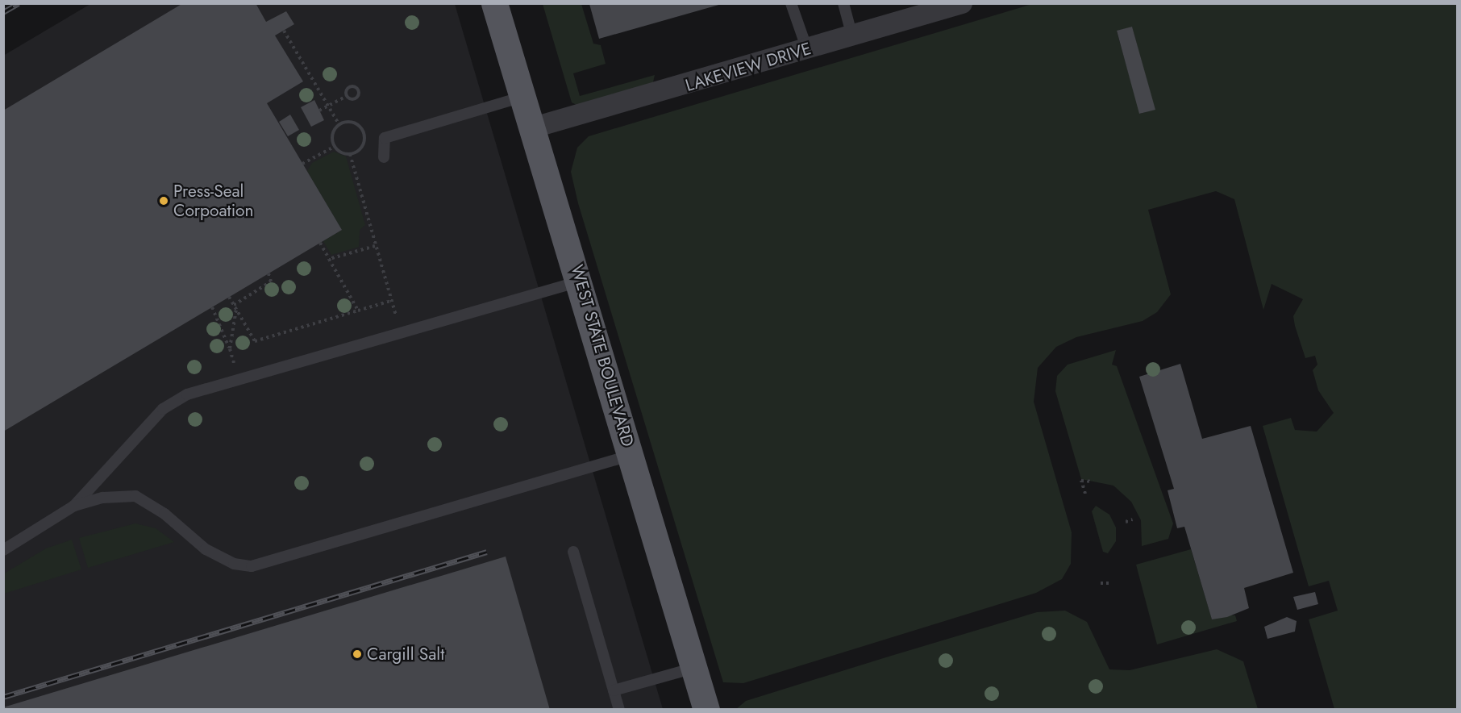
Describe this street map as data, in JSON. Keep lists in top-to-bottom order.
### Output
{
  "streets": {
    "main road": ["WEST STATE BOULEVARD"],
    "street": ["LAKEVIEW DRIVE"]
  },
  "crossings": [
    ["LAKEVIEW DRIVE", "WEST STATE BOULEVARD"]
  ],
  "places": ["Press-Seal Corpoation", "Cargill Salt"]
}
